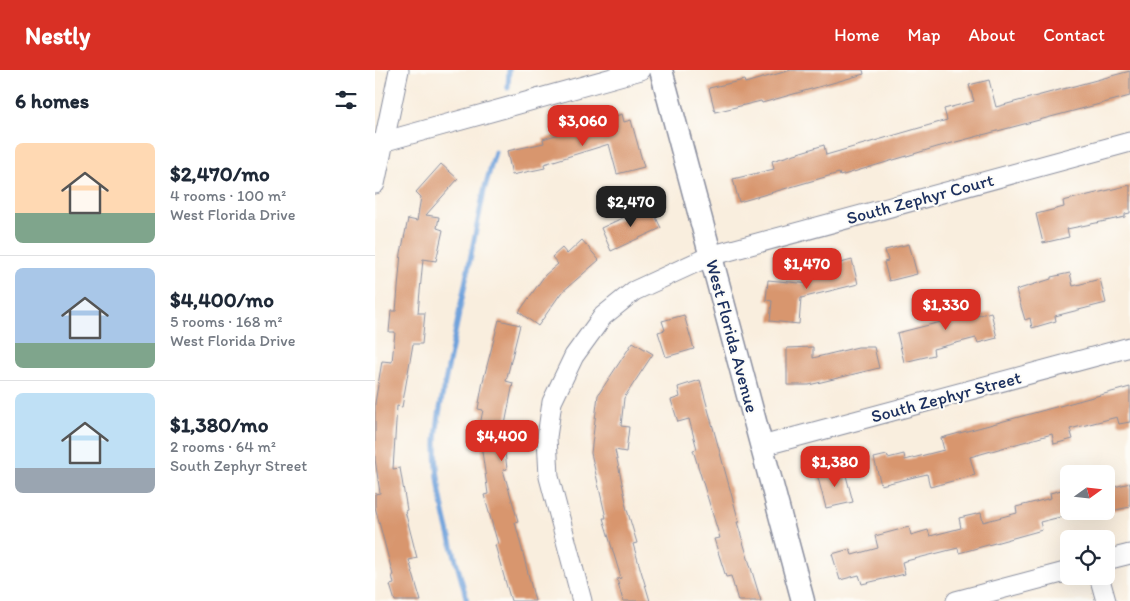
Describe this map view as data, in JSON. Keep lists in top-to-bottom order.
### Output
{
  "streets": {
    "street": ["South Zephyr Court", "West Florida Avenue", "South Zephyr Street"]
  },
  "crossings": [
    ["South Zephyr Court", "West Florida Avenue"],
    ["West Florida Avenue", "South Zephyr Street"]
  ],
  "north": "right",
  "page": {
    "header": "Nestly",
    "nav": [
      "Home",
      "Map",
      "About",
      "Contact"
    ],
    "heading": "6 homes",
    "price": [
      "$3,060",
      "$2,470",
      "$1,470",
      "$1,330",
      "$4,400",
      "$1,380"
    ],
    "list": [
      {
        "name": "$2,470/mo",
        "note": "4 rooms · 100 m² · West Florida Drive"
      },
      {
        "name": "$4,400/mo",
        "note": "5 rooms · 168 m² · West Florida Drive"
      },
      {
        "name": "$1,380/mo",
        "note": "2 rooms · 64 m² · South Zephyr Street"
      }
    ]
  }
}
